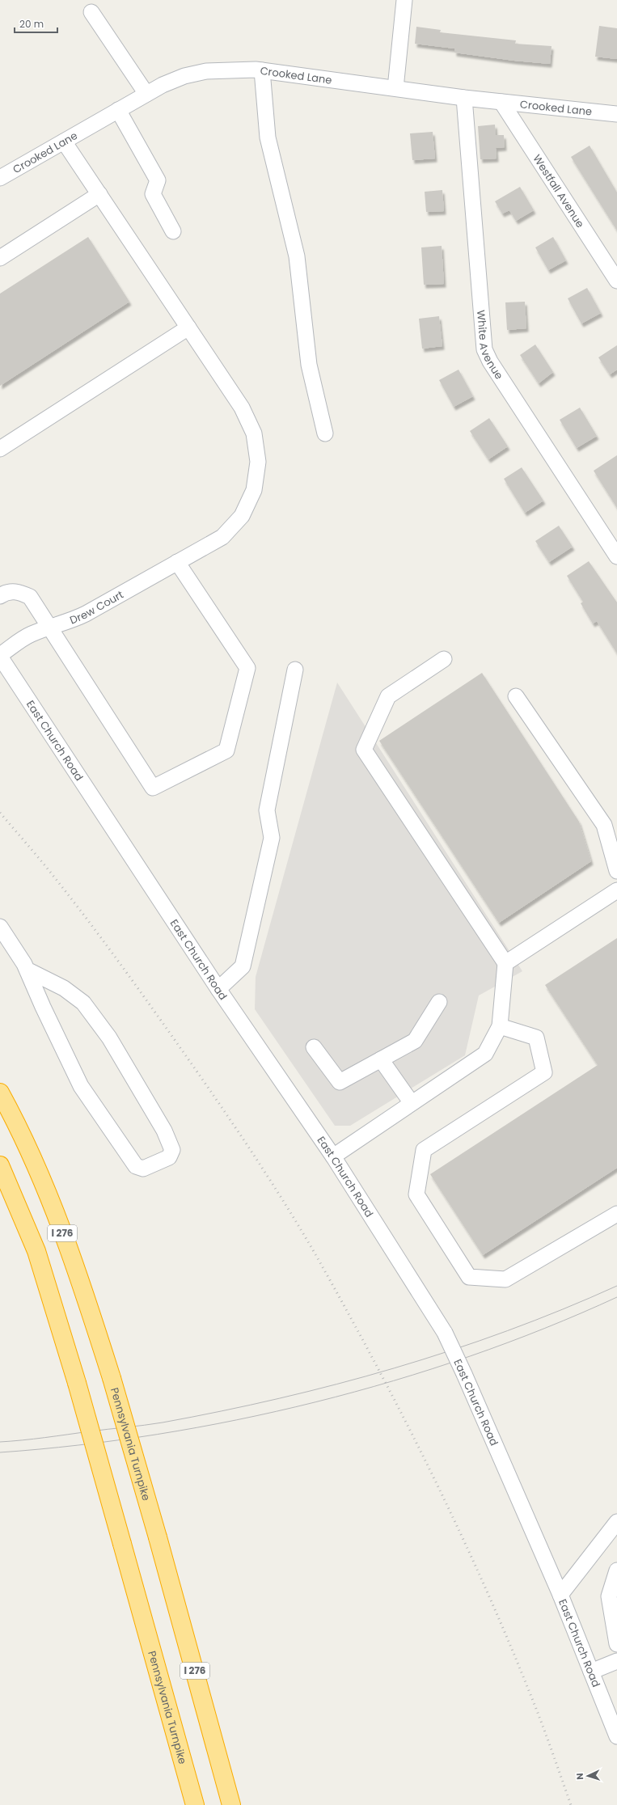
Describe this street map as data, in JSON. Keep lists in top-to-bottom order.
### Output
{
  "streets": {
    "highway": ["I 276", "Pennsylvania Turnpike"],
    "street": [
      "Crooked Lane",
      "Westfall Avenue",
      "White Avenue",
      "Drew Court",
      "East Church Road"
    ]
  },
  "crossings": [
    ["Crooked Lane", "Westfall Avenue"],
    ["Crooked Lane", "White Avenue"],
    ["Crooked Lane", "Drew Court"],
    ["Drew Court", "East Church Road"]
  ],
  "scale_bar": "20 m",
  "north": "left"
}
